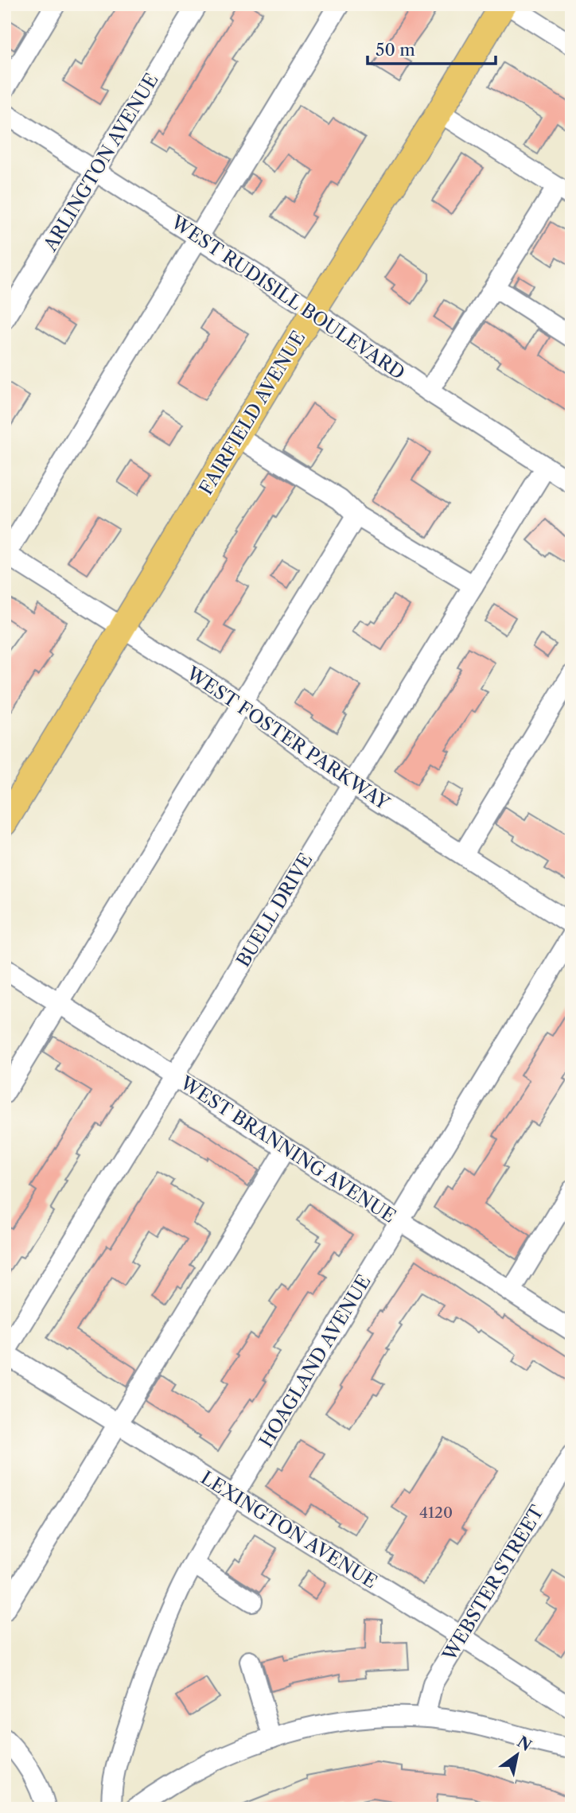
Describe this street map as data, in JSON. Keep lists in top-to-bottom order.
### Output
{
  "streets": {
    "main road": ["FAIRFIELD AVENUE"],
    "street": [
      "ARLINGTON AVENUE",
      "WEST RUDISILL BOULEVARD",
      "WEST FOSTER PARKWAY",
      "BUELL DRIVE",
      "WEST BRANNING AVENUE",
      "HOAGLAND AVENUE",
      "LEXINGTON AVENUE",
      "WEBSTER STREET"
    ]
  },
  "crossings": [
    ["ARLINGTON AVENUE", "WEST RUDISILL BOULEVARD"],
    ["WEST RUDISILL BOULEVARD", "FAIRFIELD AVENUE"],
    ["WEST RUDISILL BOULEVARD", "BUELL DRIVE"],
    ["FAIRFIELD AVENUE", "WEST FOSTER PARKWAY"],
    ["WEST FOSTER PARKWAY", "BUELL DRIVE"],
    ["BUELL DRIVE", "WEST BRANNING AVENUE"],
    ["BUELL DRIVE", "LEXINGTON AVENUE"],
    ["WEST BRANNING AVENUE", "HOAGLAND AVENUE"],
    ["HOAGLAND AVENUE", "LEXINGTON AVENUE"],
    ["LEXINGTON AVENUE", "WEBSTER STREET"]
  ],
  "house_numbers": ["4120"],
  "scale_bar": "50 m",
  "north": "top right"
}
